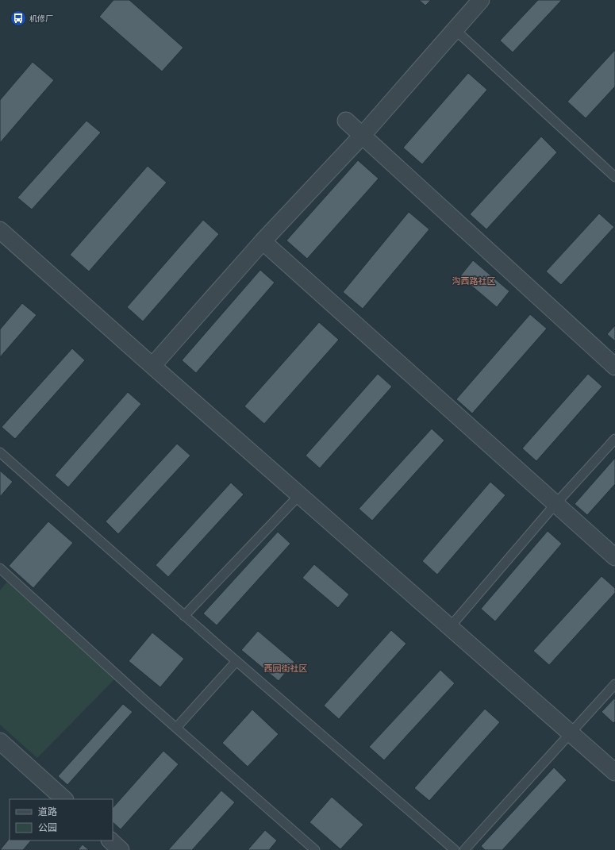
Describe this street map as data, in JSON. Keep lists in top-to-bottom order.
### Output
{
  "districts": ["沟西路社区", "西园街社区"],
  "places": {
    "bus stop": ["机修厂"]
  },
  "legend": ["道路", "公园"]
}
